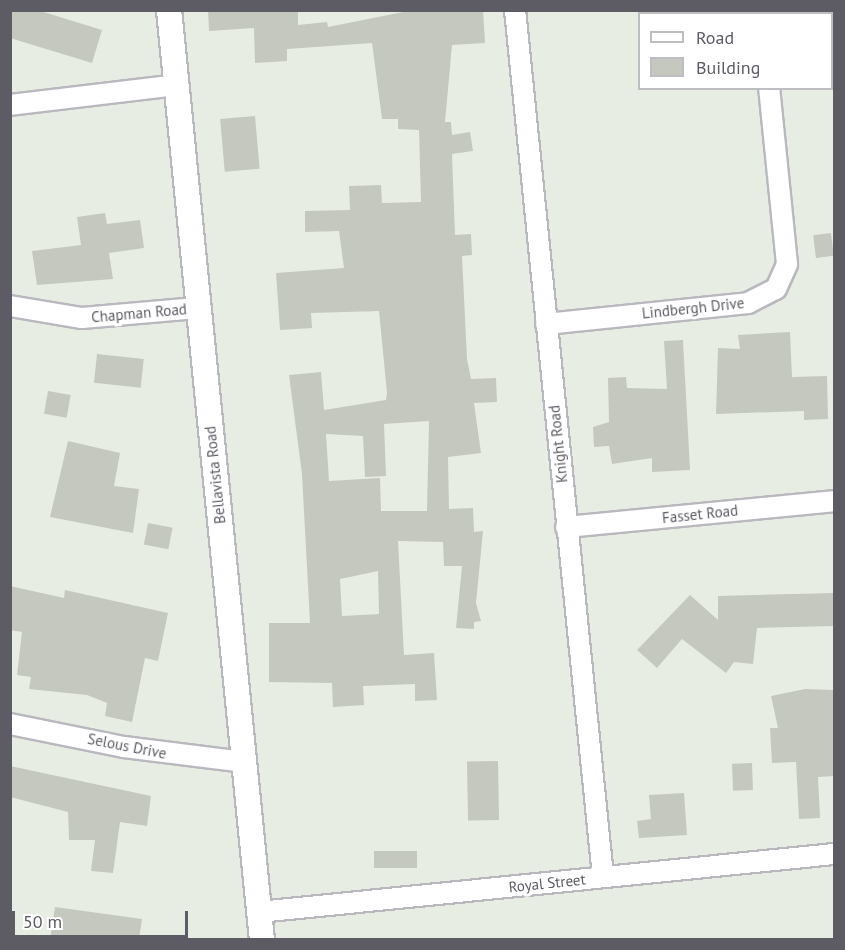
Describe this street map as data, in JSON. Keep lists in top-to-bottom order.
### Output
{
  "streets": {
    "street": [
      "Lindbergh Drive",
      "Chapman Road",
      "Knight Road",
      "Bellavista Road",
      "Fasset Road",
      "Selous Drive",
      "Royal Street"
    ]
  },
  "crossings": [
    ["Lindbergh Drive", "Knight Road"],
    ["Chapman Road", "Bellavista Road"],
    ["Knight Road", "Fasset Road"],
    ["Knight Road", "Royal Street"],
    ["Bellavista Road", "Selous Drive"],
    ["Bellavista Road", "Royal Street"]
  ],
  "legend": ["Road", "Building"],
  "scale_bar": "50 m"
}
